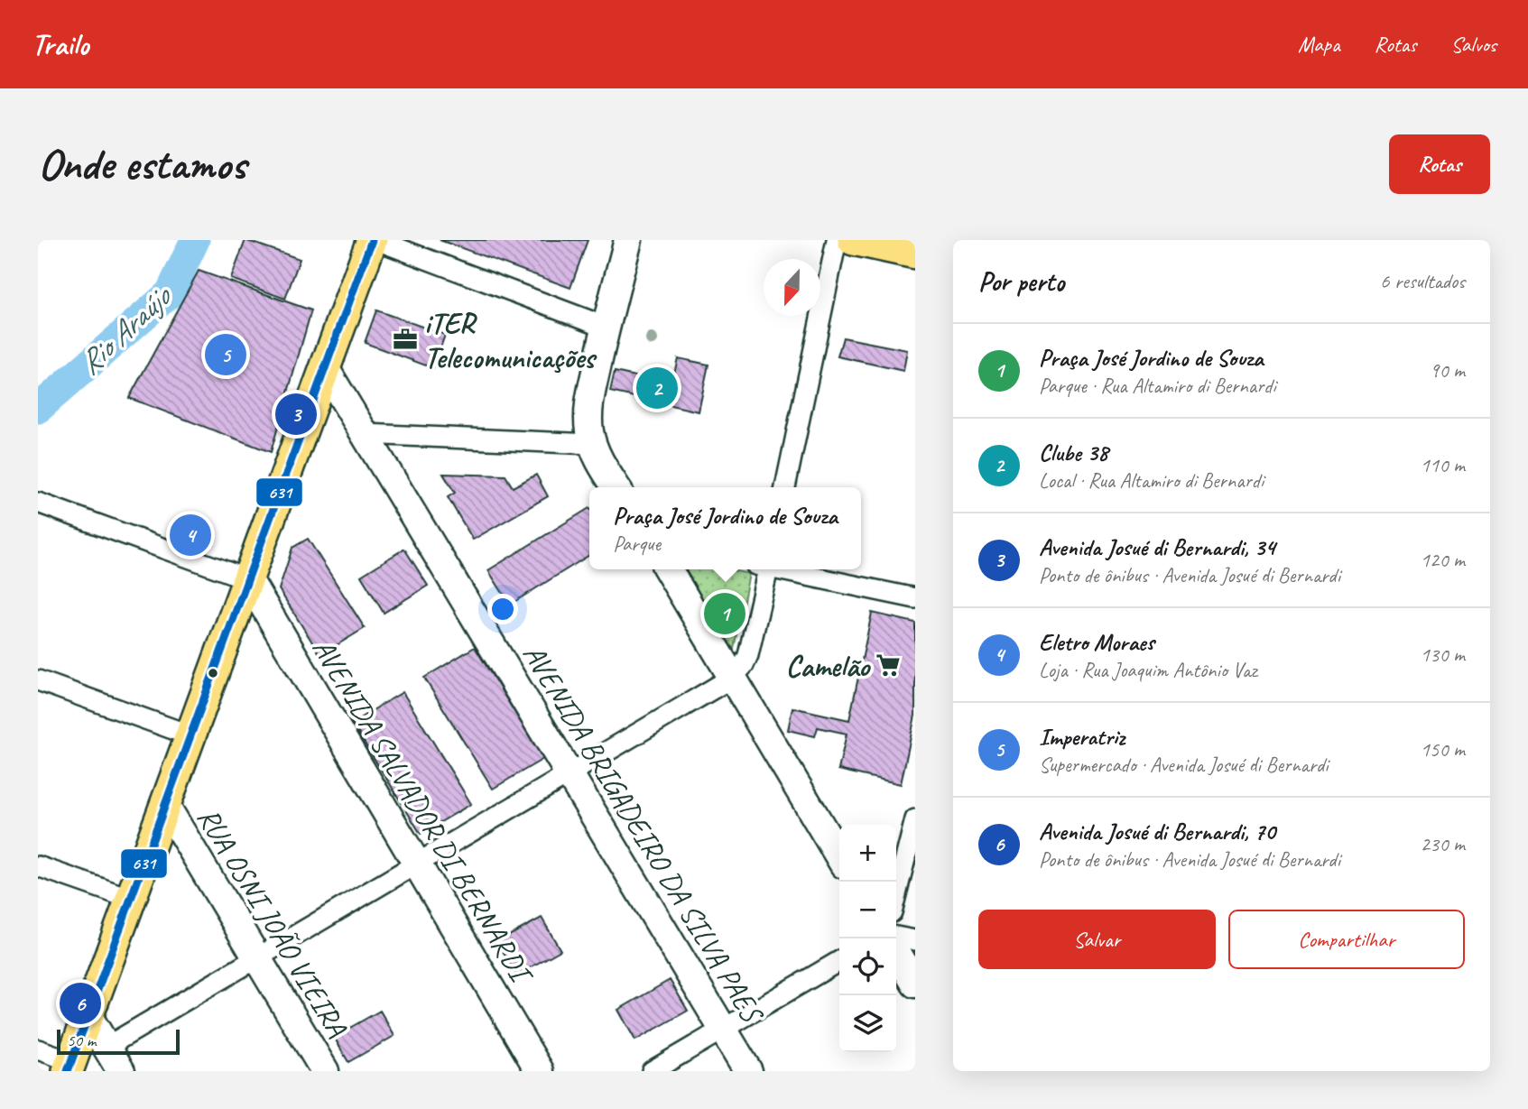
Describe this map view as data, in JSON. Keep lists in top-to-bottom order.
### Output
{
  "streets": {
    "street": ["AVENIDA SALVADOR DI BERNARDI", "AVENIDA BRIGADEIRO DA SILVA PAES", "RUA OSNI JOÃO VIEIRA"]
  },
  "water": ["Rio Araújo"],
  "places": {
    "office": ["iTER Telecomunicações"],
    "supermarket": ["Camelão"]
  },
  "lines": ["transit line 631"],
  "scale_bar": "50 m",
  "north": "bottom",
  "page": {
    "header": "Trailo",
    "nav": ["Mapa", "Rotas", "Salvos"],
    "buttons": [
      "Rotas",
      ["Salvar", "Compartilhar"]
    ],
    "title": "Onde estamos",
    "heading": ["Por perto", "6 resultados"],
    "list": [
      {
        "mark": "1",
        "name": "Praça José Jordino de Souza",
        "note": "Parque · Rua Altamiro di Bernardi",
        "value": "90 m"
      },
      {
        "mark": "2",
        "name": "Clube 38",
        "note": "Local · Rua Altamiro di Bernardi",
        "value": "110 m"
      },
      {
        "mark": "3",
        "name": "Avenida Josué di Bernardi, 34",
        "note": "Ponto de ônibus · Avenida Josué di Bernardi",
        "value": "120 m"
      },
      {
        "mark": "4",
        "name": "Eletro Moraes",
        "note": "Loja · Rua Joaquim Antônio Vaz",
        "value": "130 m"
      },
      {
        "mark": "5",
        "name": "Imperatriz",
        "note": "Supermercado · Avenida Josué di Bernardi",
        "value": "150 m"
      },
      {
        "mark": "6",
        "name": "Avenida Josué di Bernardi, 70",
        "note": "Ponto de ônibus · Avenida Josué di Bernardi",
        "value": "230 m"
      }
    ],
    "pins": [
      "5",
      "2",
      "3",
      "4",
      "1",
      "6"
    ],
    "popup": ["Praça José Jordino de Souza", "Parque"],
    "map_buttons": ["+", "−"],
    "scale": "50 m"
  }
}
